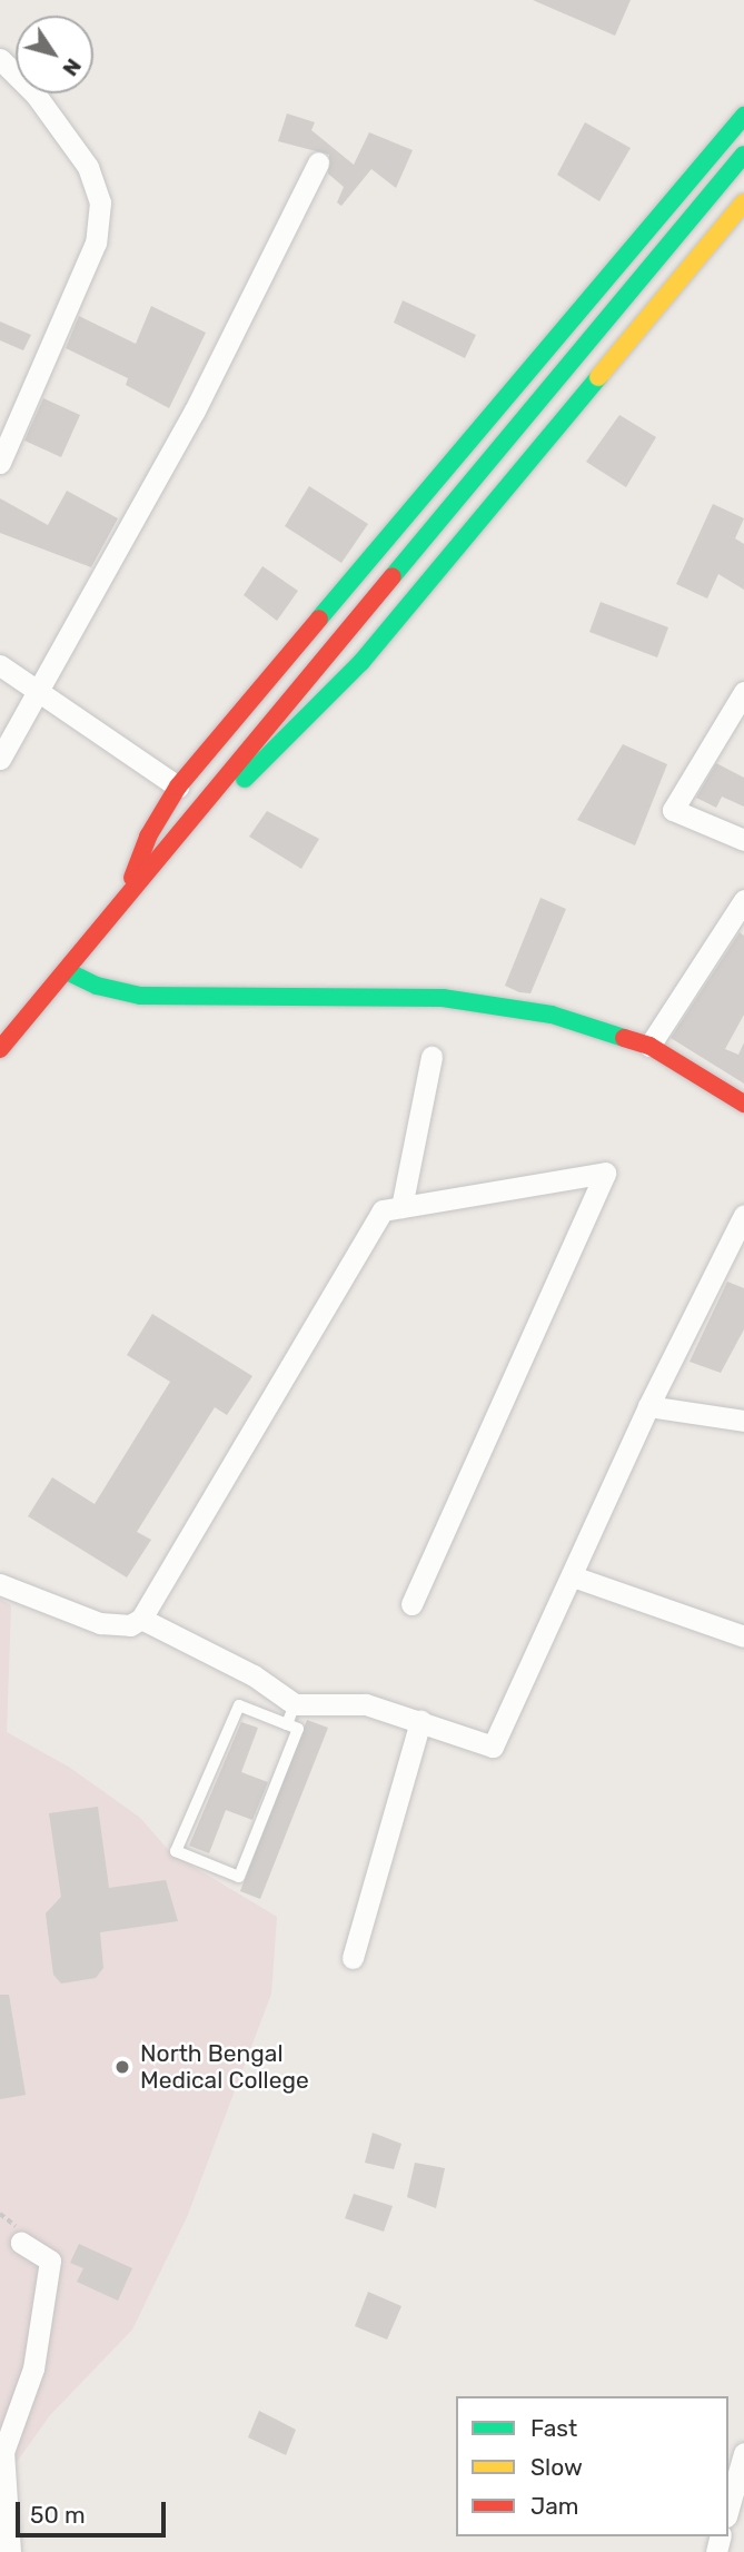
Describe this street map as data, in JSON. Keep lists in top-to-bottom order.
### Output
{
  "places": ["North Bengal Medical College"],
  "legend": ["Fast", "Slow", "Jam"],
  "scale_bar": "50 m",
  "north": "bottom right"
}
